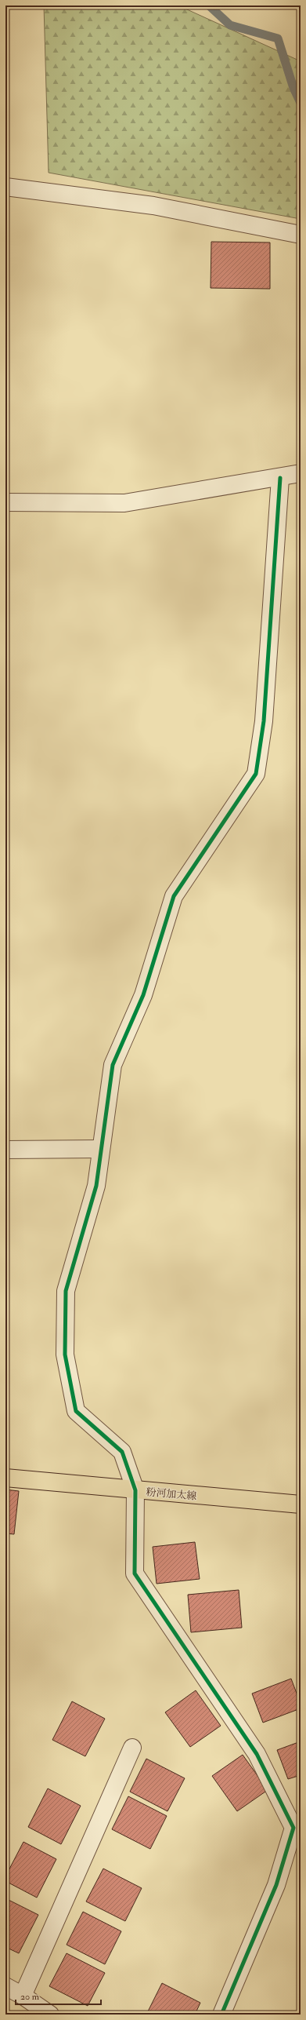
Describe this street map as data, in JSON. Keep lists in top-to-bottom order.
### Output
{
  "streets": {
    "main road": ["粉河加太線"]
  },
  "scale_bar": "20 m"
}
